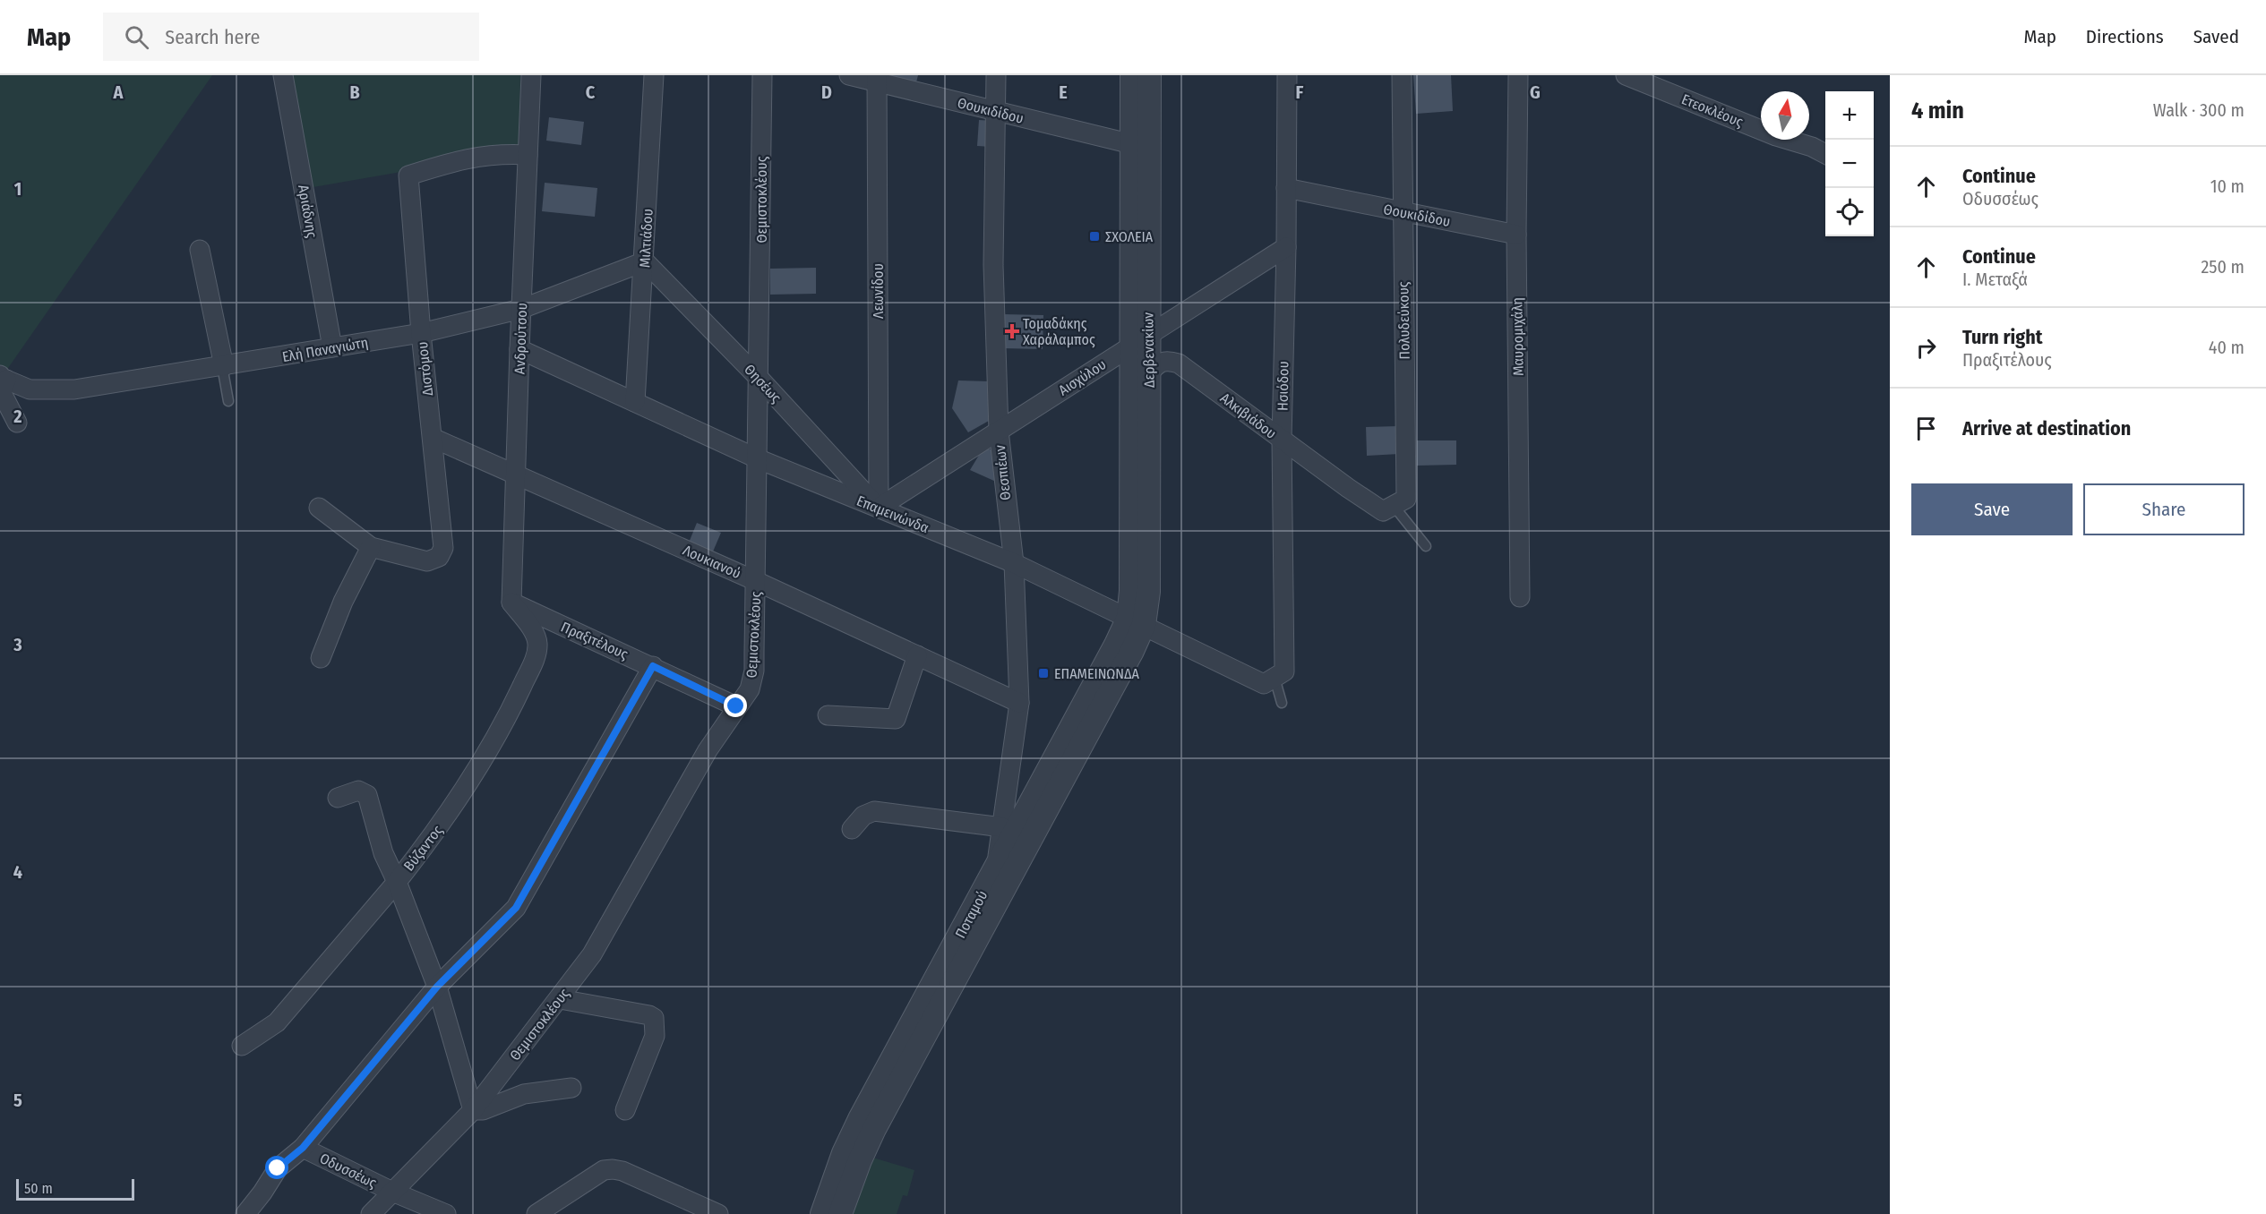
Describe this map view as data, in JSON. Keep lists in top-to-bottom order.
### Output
{
  "streets": {
    "street": [
      "Θουκιδίδου",
      "Ετεοκλέους",
      "Θεμιστοκλέους",
      "Αριάδνης",
      "Μιλτιάδου",
      "Λεωνίδου",
      "Πολυδεύκους",
      "Μαυρομιχάλη",
      "Ανδρούτσου",
      "Ελή Παναγιώτη",
      "Δερβενακίων",
      "Διστόμου",
      "Αισχύλου",
      "Θησέως",
      "Ησιόδου",
      "Αλκιβιάδου",
      "Θεσπιέων",
      "Επαμεινώνδα",
      "Λουκιανού",
      "Πραξιτέλους",
      "Βύζαντος",
      "Ποταμού",
      "Οδυσσέως"
    ]
  },
  "crossings": [
    ["Θουκιδίδου", "Λεωνίδου"],
    ["Θουκιδίδου", "Πολυδεύκους"],
    ["Θουκιδίδου", "Μαυρομιχάλη"],
    ["Θουκιδίδου", "Δερβενακίων"],
    ["Θουκιδίδου", "Ησιόδου"],
    ["Θουκιδίδου", "Θεσπιέων"],
    ["Θεμιστοκλέους", "Θησέως"],
    ["Θεμιστοκλέους", "Επαμεινώνδα"],
    ["Θεμιστοκλέους", "Λουκιανού"],
    ["Θεμιστοκλέους", "Πραξιτέλους"],
    ["Θεμιστοκλέους", "Βύζαντος"],
    ["Θεμιστοκλέους", "Οδυσσέως"],
    ["Αριάδνης", "Ελή Παναγιώτη"],
    ["Μιλτιάδου", "Ελή Παναγιώτη"],
    ["Μιλτιάδου", "Θησέως"],
    ["Μιλτιάδου", "Επαμεινώνδα"],
    ["Λεωνίδου", "Αισχύλου"],
    ["Λεωνίδου", "Θησέως"],
    ["Λεωνίδου", "Επαμεινώνδα"],
    ["Πολυδεύκους", "Αλκιβιάδου"],
    ["Ανδρούτσου", "Ελή Παναγιώτη"],
    ["Ανδρούτσου", "Διστόμου"],
    ["Ανδρούτσου", "Επαμεινώνδα"],
    ["Ανδρούτσου", "Λουκιανού"],
    ["Ανδρούτσου", "Πραξιτέλους"],
    ["Ανδρούτσου", "Βύζαντος"],
    ["Ελή Παναγιώτη", "Διστόμου"],
    ["Ελή Παναγιώτη", "Θησέως"],
    ["Δερβενακίων", "Αισχύλου"],
    ["Δερβενακίων", "Αλκιβιάδου"],
    ["Δερβενακίων", "Επαμεινώνδα"],
    ["Δερβενακίων", "Ποταμού"],
    ["Διστόμου", "Λουκιανού"],
    ["Αισχύλου", "Θησέως"],
    ["Αισχύλου", "Ησιόδου"],
    ["Αισχύλου", "Θεσπιέων"],
    ["Αισχύλου", "Επαμεινώνδα"],
    ["Θησέως", "Επαμεινώνδα"],
    ["Ησιόδου", "Αλκιβιάδου"],
    ["Ησιόδου", "Επαμεινώνδα"],
    ["Θεσπιέων", "Επαμεινώνδα"],
    ["Θεσπιέων", "Λουκιανού"],
    ["Θεσπιέων", "Ποταμού"],
    ["Επαμεινώνδα", "Ποταμού"],
    ["Πραξιτέλους", "Βύζαντος"]
  ],
  "places": {
    "transit": ["ΣΧΟΛΕΙΑ", "ΕΠΑΜΕΙΝΩΝΔΑ"],
    "health": ["Τομαδάκης Χαράλαμπος"]
  },
  "scale_bar": "50 m",
  "north": "top",
  "page": {
    "header": "Map",
    "search": "Search here",
    "nav": ["Map", "Directions", "Saved"],
    "heading": ["4 min", "Walk · 300 m"],
    "map_buttons": ["+", "−"],
    "list": [
      ["Continue", "Οδυσσέως", "10 m"],
      ["Continue", "Ι. Μεταξά", "250 m"],
      ["Turn right", "Πραξιτέλους", "40 m"],
      "Arrive at destination"
    ],
    "buttons": ["Save", "Share"],
    "scale": "50 m"
  },
  "grid": {
    "columns": [
      "A",
      "B",
      "C",
      "D",
      "E",
      "F",
      "G"
    ],
    "rows": [
      "1",
      "2",
      "3",
      "4",
      "5"
    ]
  }
}
